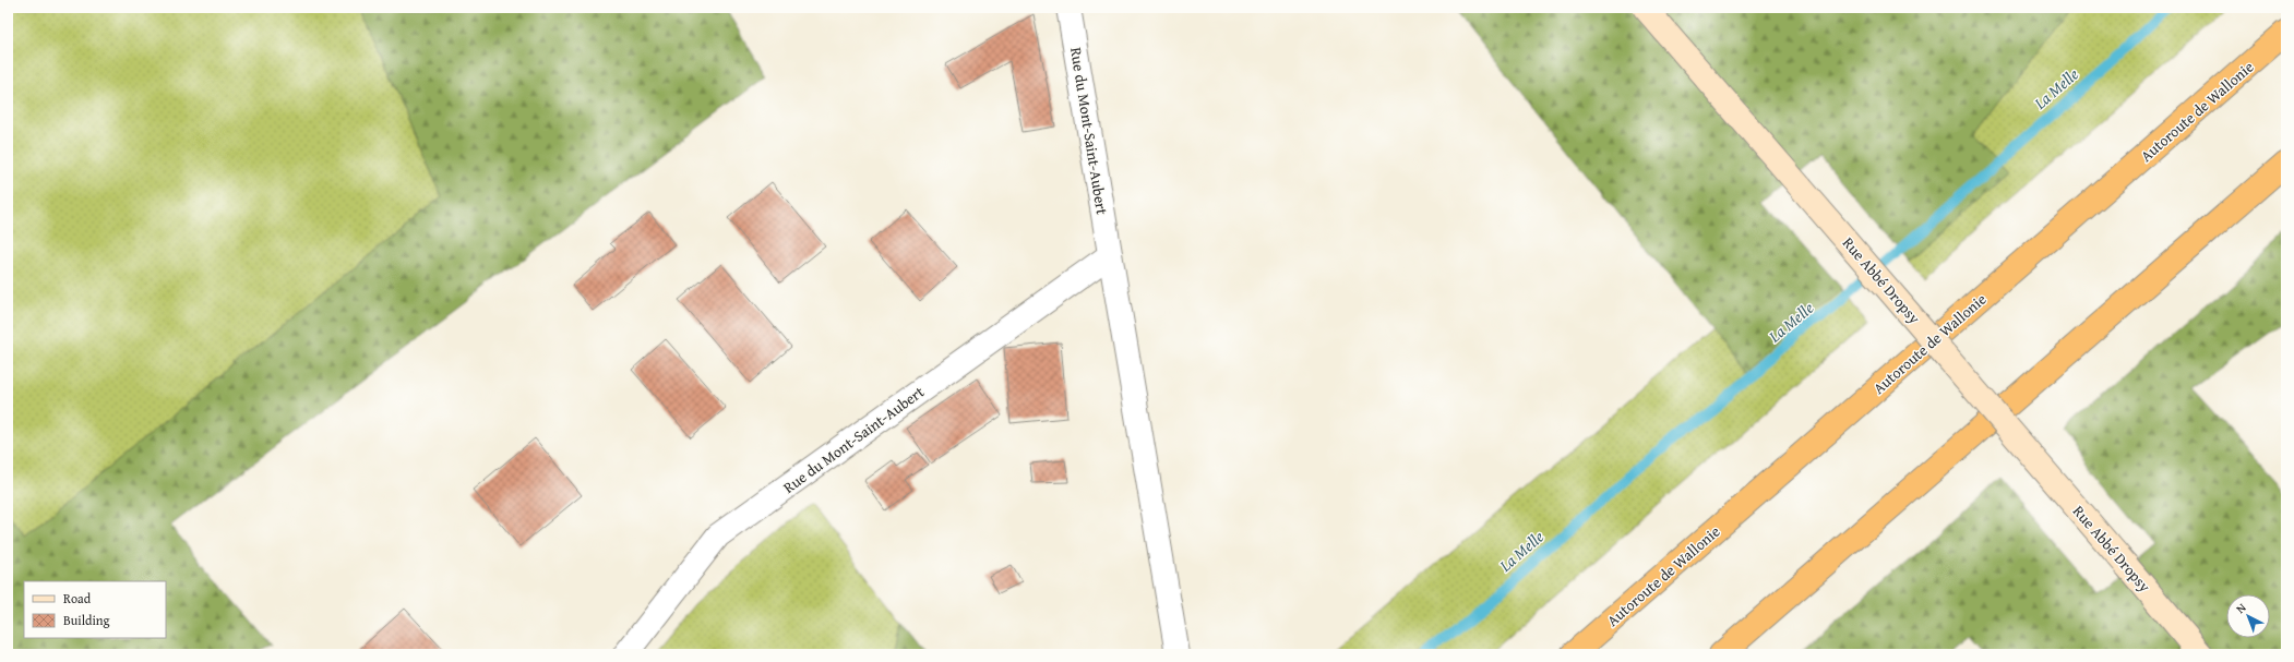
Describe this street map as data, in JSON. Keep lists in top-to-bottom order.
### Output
{
  "streets": {
    "highway": ["Autoroute de Wallonie"],
    "street": ["Rue du Mont-Saint-Aubert", "Rue Abbé Dropsy"]
  },
  "water": ["La Melle"],
  "legend": ["Road", "Building"],
  "north": "top left"
}
